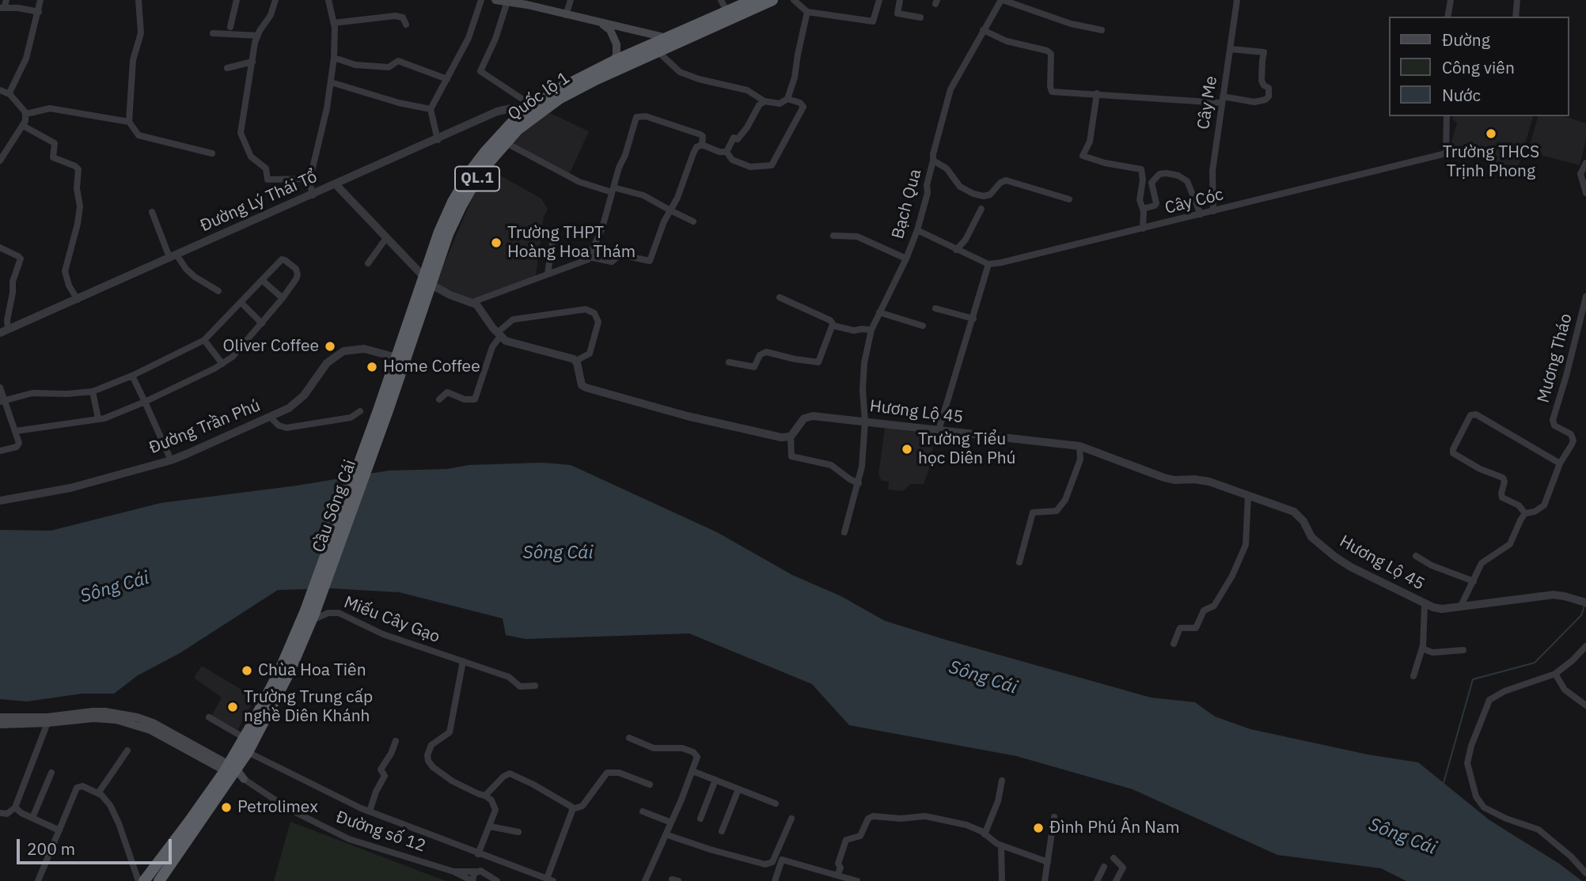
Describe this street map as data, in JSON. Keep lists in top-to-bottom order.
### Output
{
  "streets": {
    "highway": ["Quốc lộ 1", "QL.1", "Cầu Sông Cái"],
    "street": [
      "Cây Me",
      "Đường Lý Thái Tổ",
      "Cây Cóc",
      "Bạch Qua",
      "Mương Tháo",
      "Hương Lộ 45",
      "Đường Trần Phú",
      "Miếu Cây Gạo",
      "Đường số 12"
    ]
  },
  "crossings": [
    ["Quốc lộ 1", "Đường Lý Thái Tổ"],
    ["Quốc lộ 1", "Đường Trần Phú"],
    ["Quốc lộ 1", "Cầu Sông Cái"],
    ["Cây Me", "Cây Cóc"],
    ["QL.1", "Cầu Sông Cái"],
    ["QL.1", "Miếu Cây Gạo"],
    ["QL.1", "Đường số 12"],
    ["Bạch Qua", "Hương Lộ 45"],
    ["Mương Tháo", "Hương Lộ 45"],
    ["Cầu Sông Cái", "Miếu Cây Gạo"]
  ],
  "water": ["Sông Cái"],
  "places": [
    "Trường THCS Trịnh Phong",
    "Trường THPT Hoàng Hoa Thám",
    "Oliver Coffee",
    "Home Coffee",
    "Trường Tiểu học Diên Phú",
    "Chùa Hoa Tiên",
    "Trường Trung cấp nghề Diên Khánh",
    "Petrolimex",
    "Đình Phú Ân Nam"
  ],
  "legend": ["Đường", "Công viên", "Nước"],
  "scale_bar": "200 m"
}
